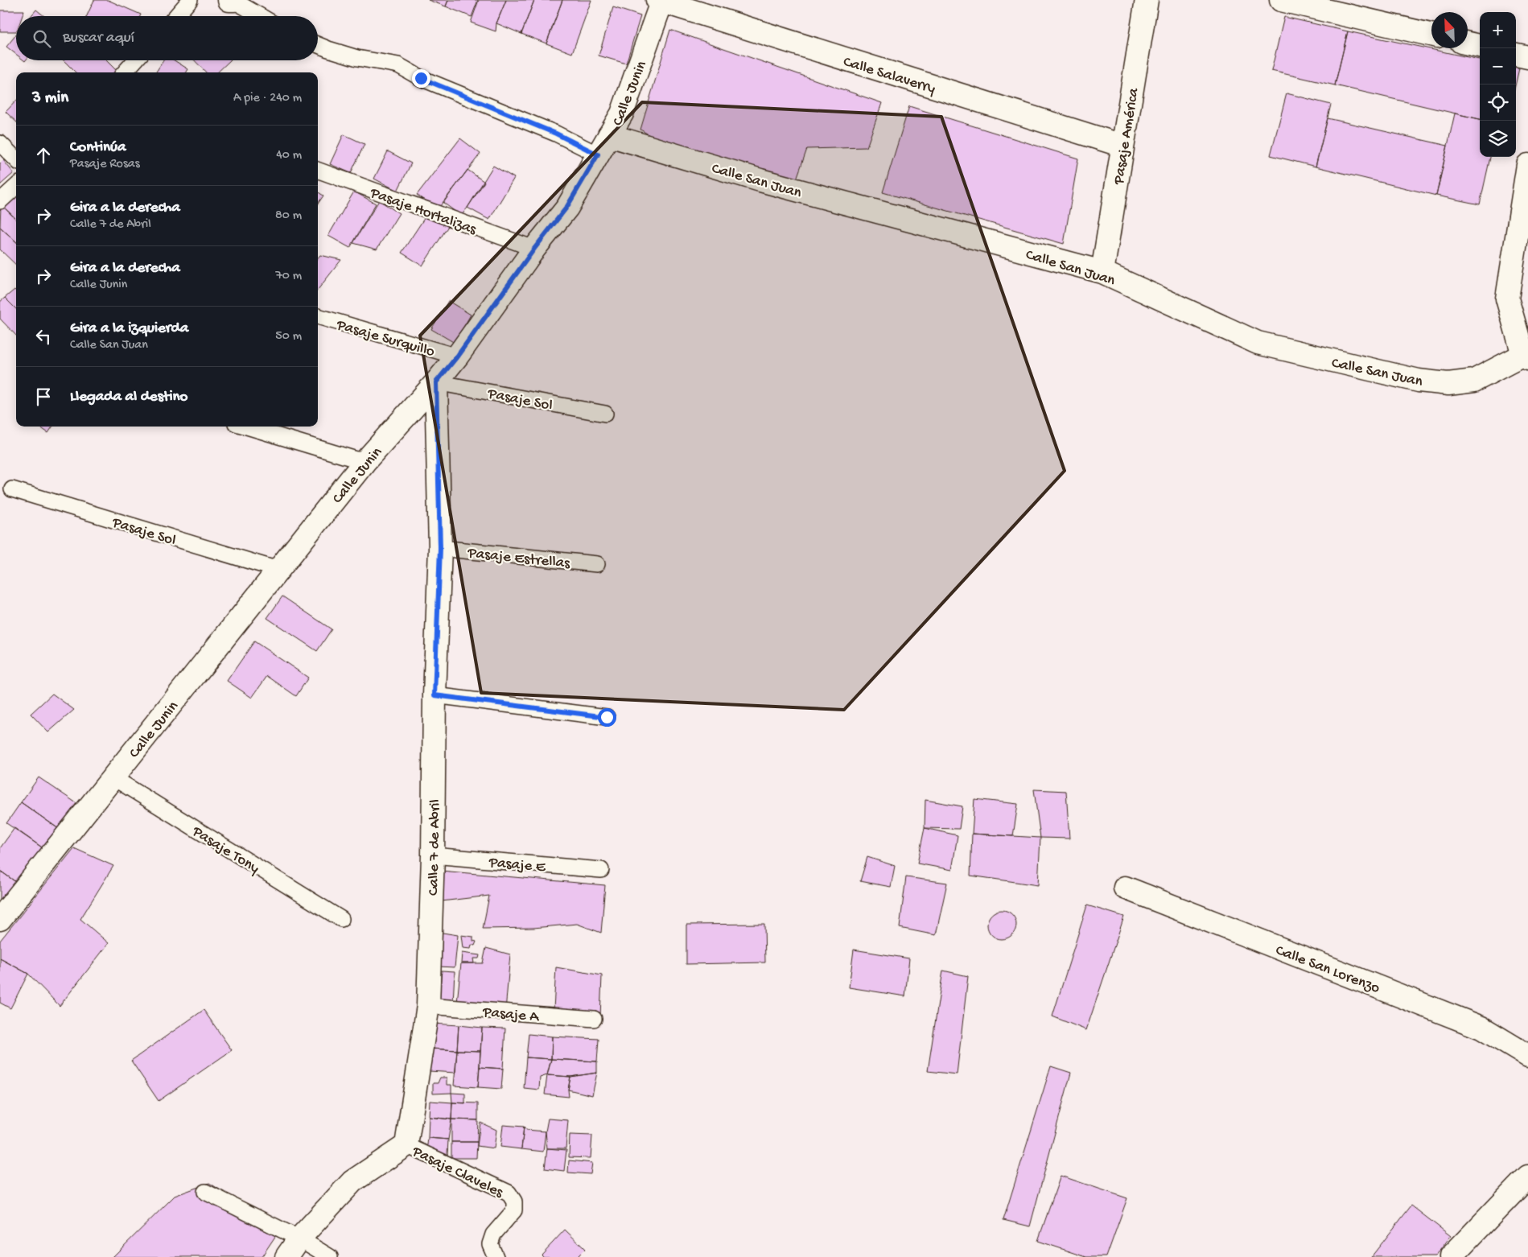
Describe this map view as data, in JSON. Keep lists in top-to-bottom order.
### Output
{
  "streets": {
    "street": [
      "Calle Salaverry",
      "Calle Junin",
      "Pasaje América",
      "Calle San Juan",
      "Calle 7 de Abril",
      "Calle San Lorenzo"
    ],
    "lane": [
      "Pasaje Hortalizas",
      "Pasaje Surquillo",
      "Pasaje Sol",
      "Pasaje Estrellas",
      "Pasaje Tony",
      "Pasaje E",
      "Pasaje A",
      "Pasaje Claveles"
    ]
  },
  "crossings": [
    ["Calle Salaverry", "Calle Junin"],
    ["Calle Salaverry", "Pasaje América"],
    ["Calle Junin", "Calle San Juan"],
    ["Calle Junin", "Pasaje Hortalizas"],
    ["Calle Junin", "Pasaje Surquillo"],
    ["Calle Junin", "Pasaje Sol"],
    ["Calle Junin", "Calle 7 de Abril"],
    ["Calle Junin", "Pasaje Tony"],
    ["Pasaje América", "Calle San Juan"],
    ["Pasaje Sol", "Calle 7 de Abril"],
    ["Pasaje Estrellas", "Calle 7 de Abril"],
    ["Calle 7 de Abril", "Pasaje E"],
    ["Calle 7 de Abril", "Pasaje A"],
    ["Calle 7 de Abril", "Pasaje Claveles"]
  ],
  "north": "top left",
  "page": {
    "map_buttons": ["+", "−"],
    "search": "Buscar aquí",
    "heading": ["3 min", "A pie · 240 m"],
    "list": [
      ["Continúa", "Pasaje Rosas", "40 m"],
      ["Gira a la derecha", "Calle 7 de Abril", "80 m"],
      ["Gira a la derecha", "Calle Junin", "70 m"],
      ["Gira a la izquierda", "Calle San Juan", "50 m"],
      "Llegada al destino"
    ]
  }
}
